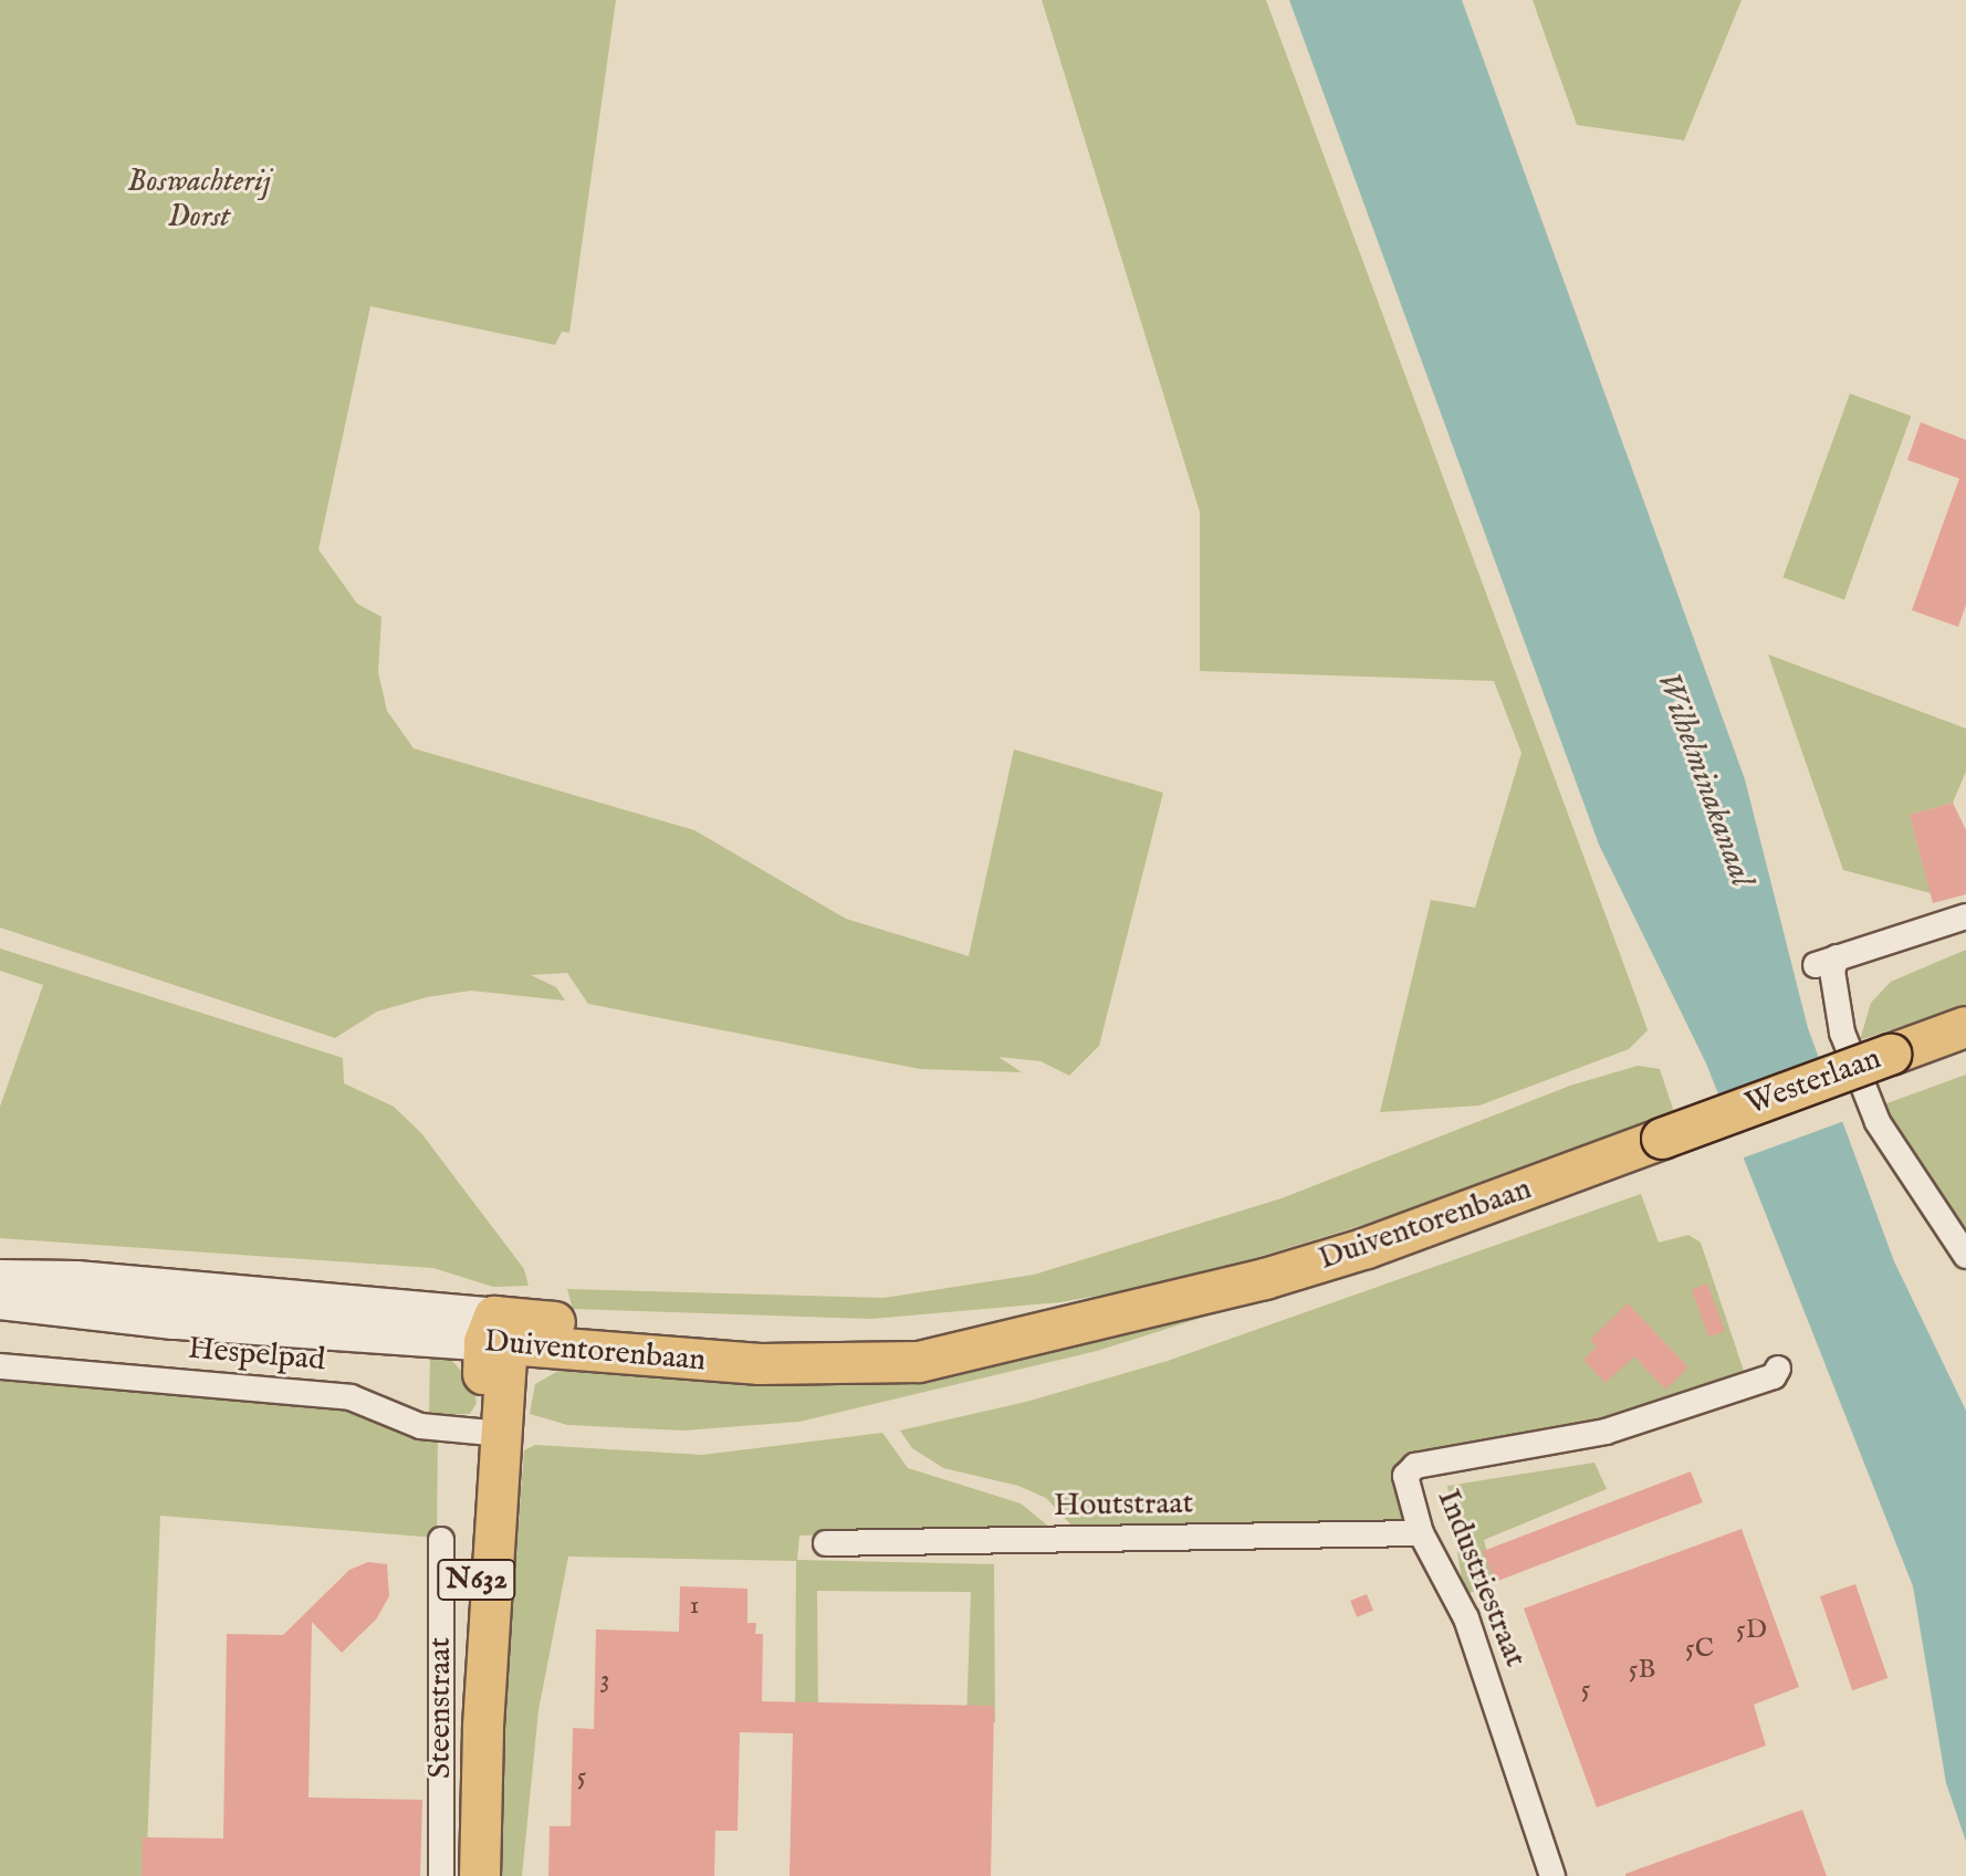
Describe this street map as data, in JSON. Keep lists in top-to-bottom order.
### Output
{
  "streets": {
    "main road": [
      "Westerlaan",
      "Duiventorenbaan",
      "N632",
      "Steenstraat"
    ],
    "street": ["Hespelpad", "Houtstraat", "Industriestraat"]
  },
  "crossings": [
    ["Westerlaan", "Duiventorenbaan"],
    ["Duiventorenbaan", "Steenstraat"],
    ["Hespelpad", "Steenstraat"],
    ["Houtstraat", "Industriestraat"]
  ],
  "water": ["Wilhelminakanaal"],
  "parks": ["Boswachterij Dorst"],
  "house_numbers": [
    "1",
    "5D",
    "5C",
    "5B",
    "3",
    "5",
    "5"
  ]
}
